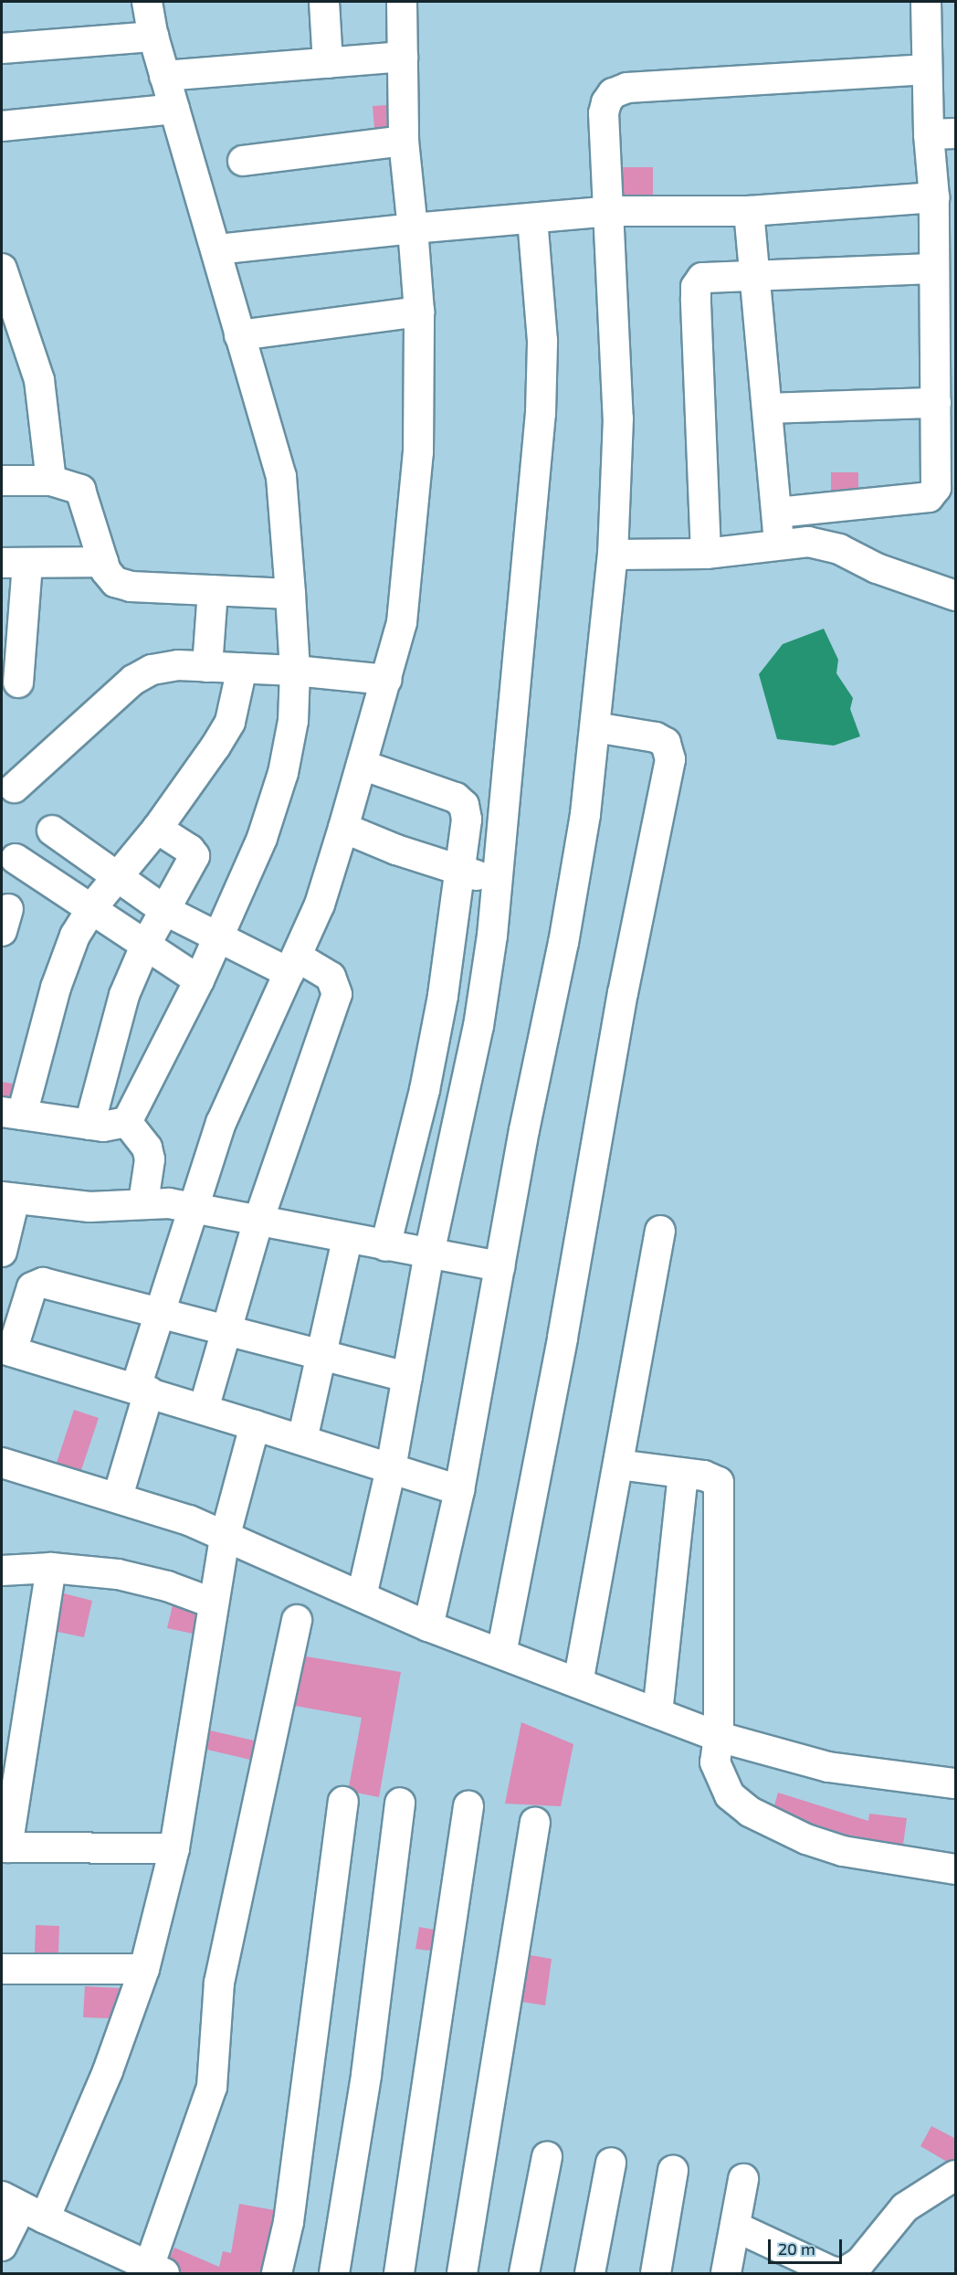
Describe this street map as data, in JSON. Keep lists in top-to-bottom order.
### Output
{
  "scale_bar": "20 m"
}
